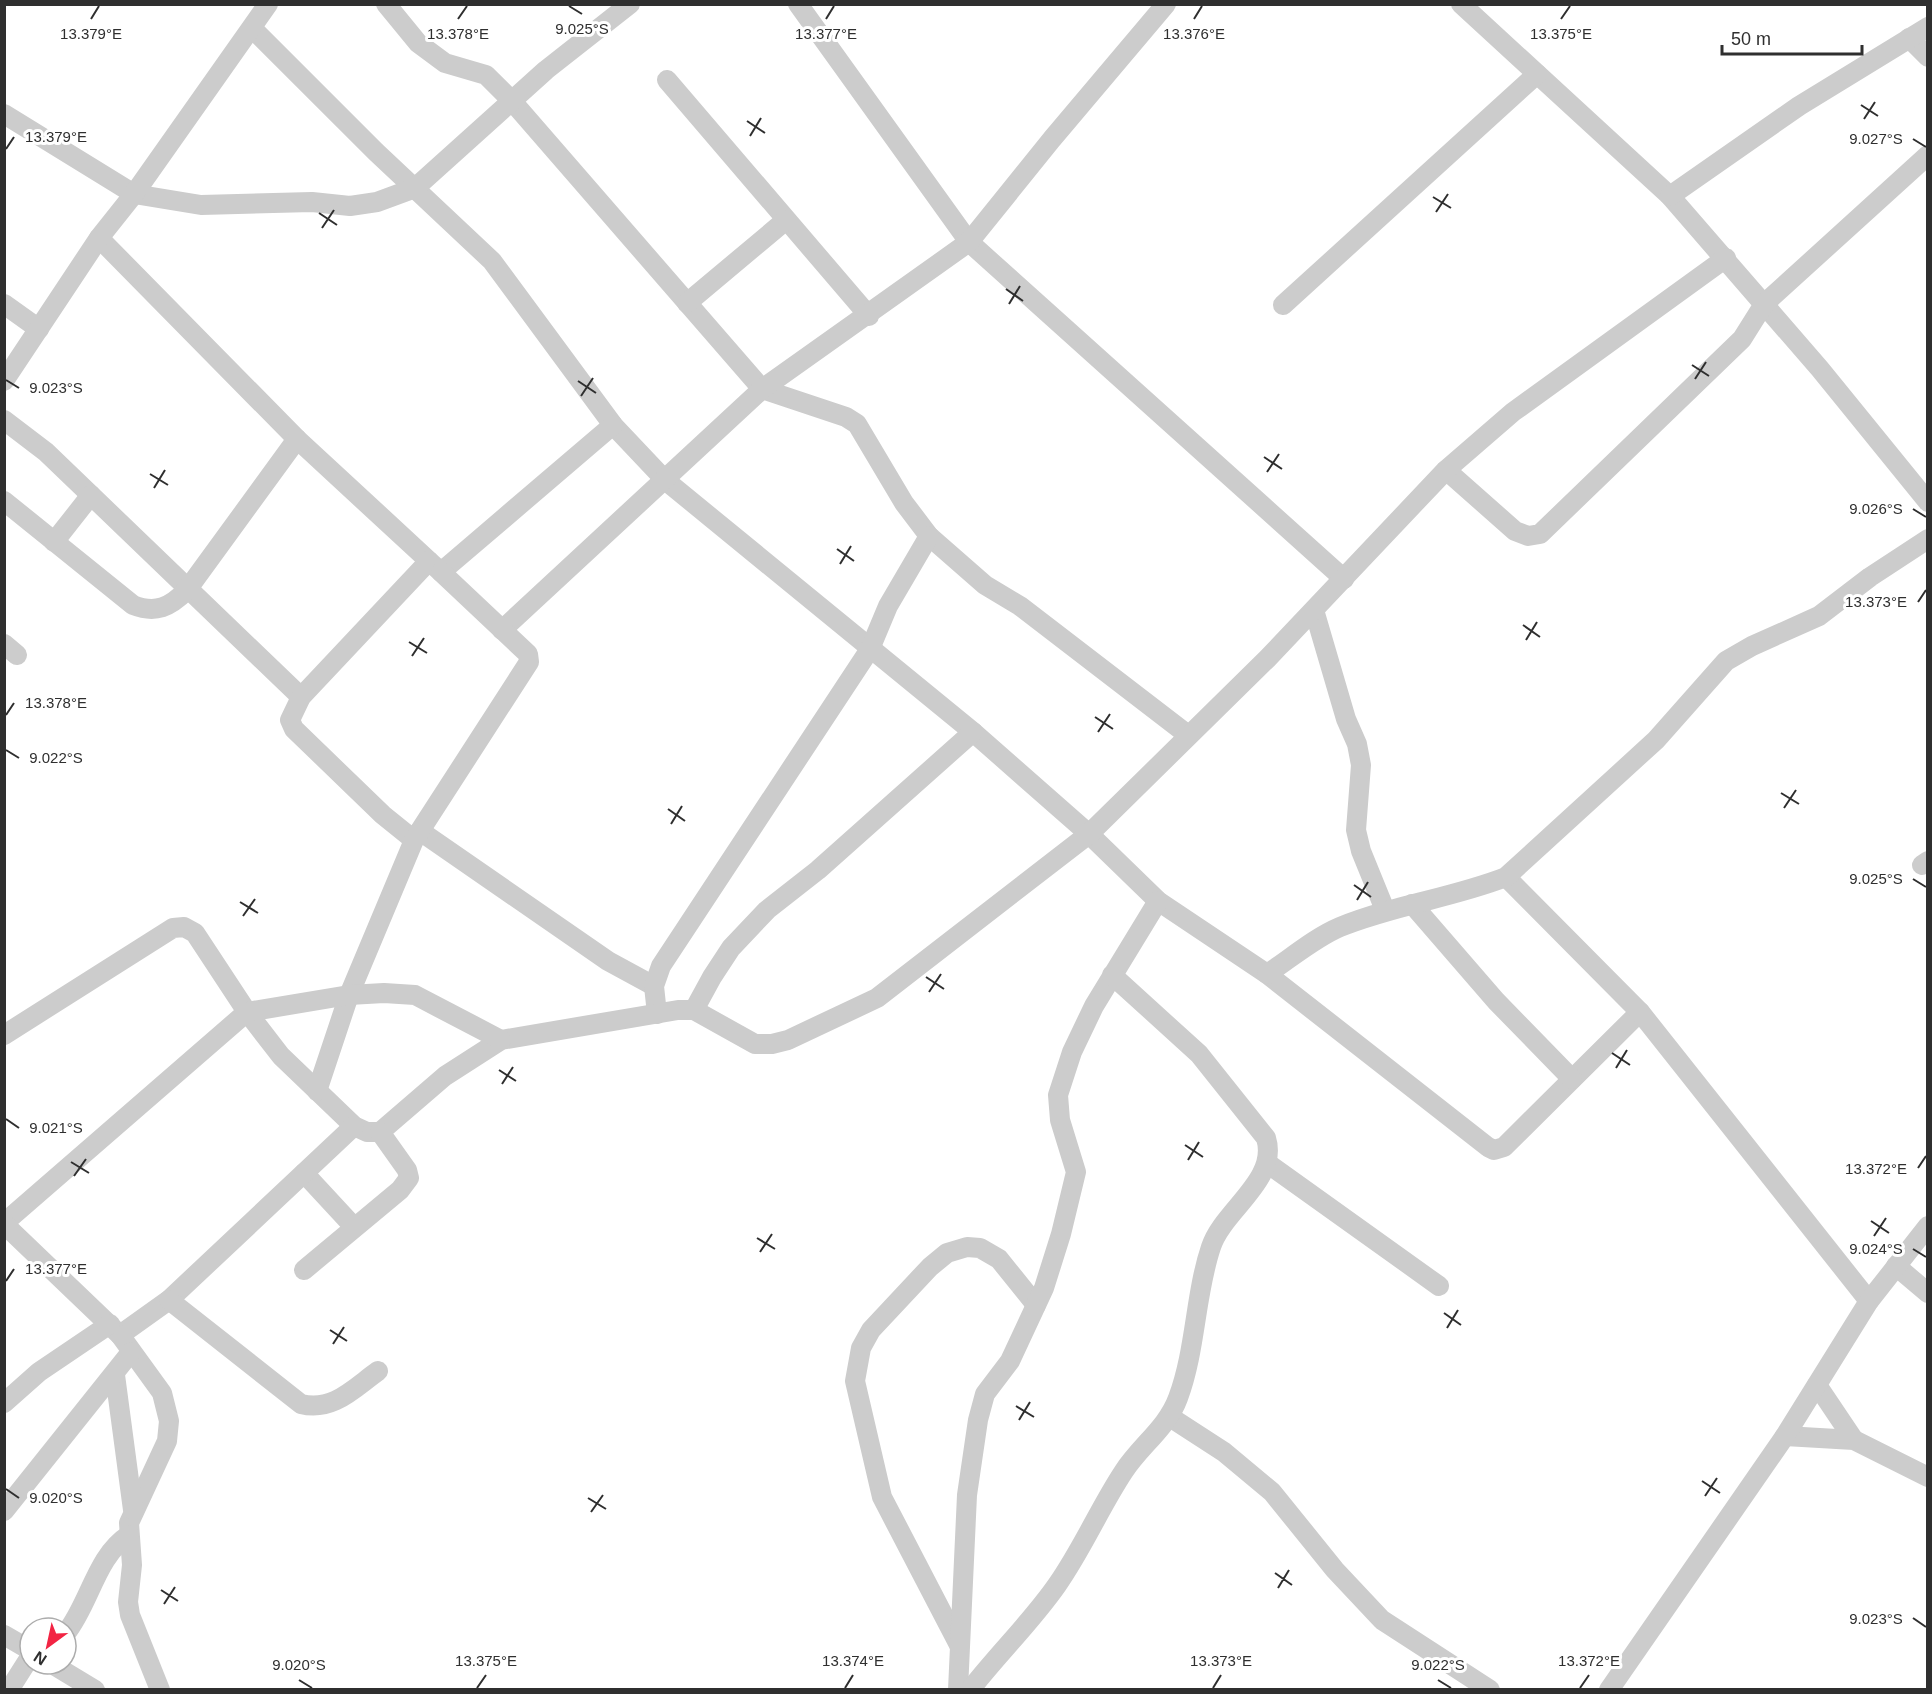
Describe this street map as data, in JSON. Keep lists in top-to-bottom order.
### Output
{
  "scale_bar": "50 m",
  "north": "bottom left",
  "coordinates": [
    "9.025°S",
    "13.377°E",
    "13.379°E",
    "13.378°E",
    "13.376°E",
    "13.375°E",
    "9.027°S",
    "9.023°S",
    "9.026°S",
    "13.373°E",
    "9.022°S",
    "9.021°S",
    "13.372°E",
    "9.024°S",
    "9.020°S",
    "13.374°E"
  ]
}
